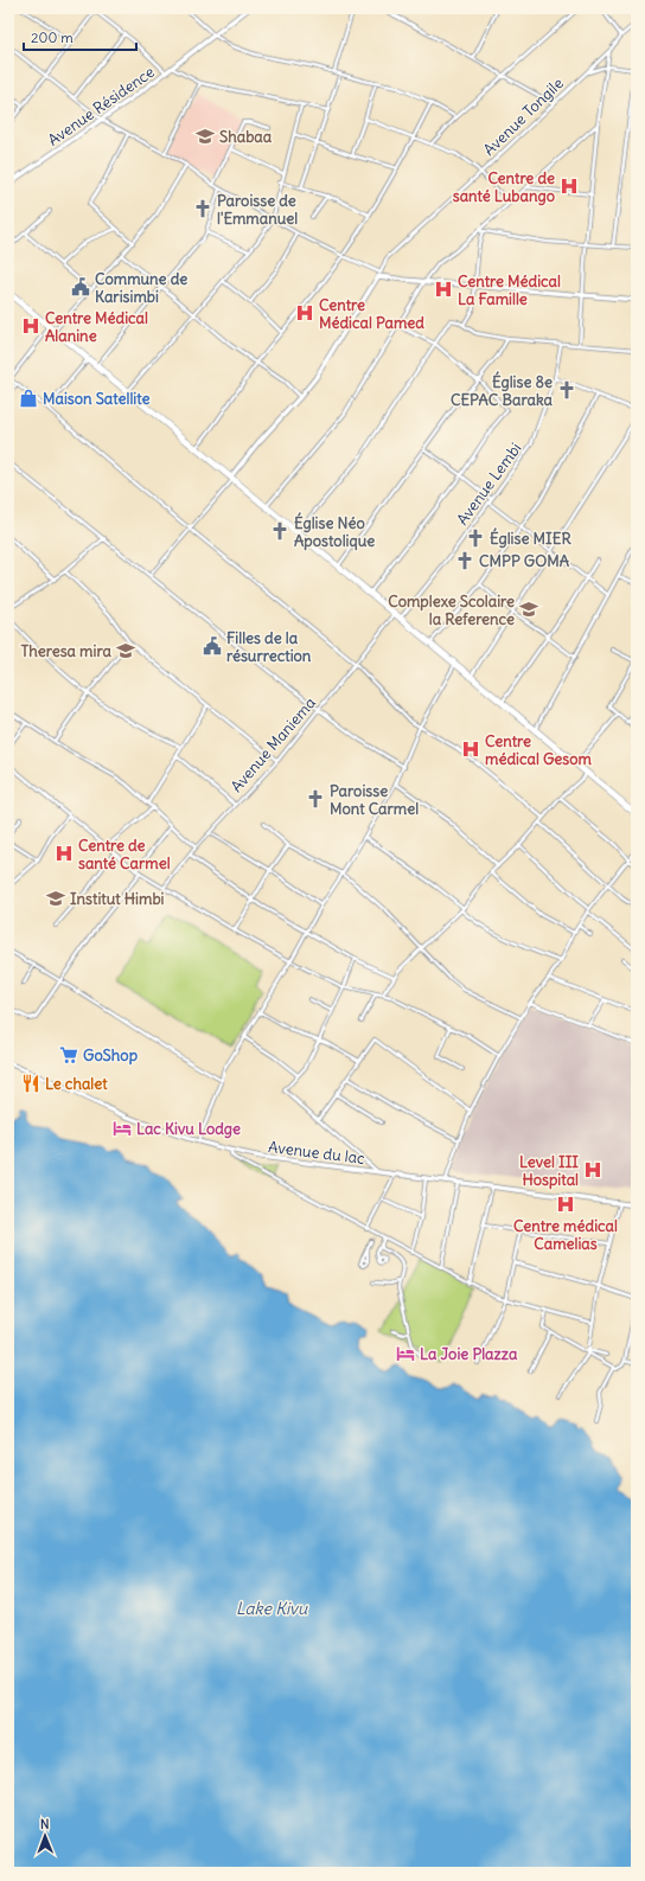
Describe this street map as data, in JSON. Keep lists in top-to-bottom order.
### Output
{
  "streets": {
    "main road": ["Avenue Résidence", "Avenue du lac"],
    "street": ["Avenue Tongile", "Avenue Lembi", "Avenue Maniema"]
  },
  "crossings": [
    ["Avenue Lembi", "Avenue Maniema"]
  ],
  "water": ["Lake Kivu"],
  "places": {
    "school or university": [
      "Shabaa",
      "Complexe Scolaire la Reference",
      "Theresa mira",
      "Institut Himbi"
    ],
    "hospital": [
      "Centre de santé Lubango",
      "Centre Médical La Famille",
      "Centre Médical Pamed",
      "Centre Médical Alanine",
      "Centre médical Gesom",
      "Centre de santé Carmel",
      "Level III Hospital",
      "Centre médical Camelias"
    ],
    "church": [
      "Paroisse de l'Emmanuel",
      "Église 8e CEPAC Baraka",
      "Église Néo Apostolique",
      "Église MIER",
      "CMPP GOMA",
      "Paroisse Mont Carmel"
    ],
    "public building": ["Commune de Karisimbi", "Filles de la résurrection"],
    "shop": ["Maison Satellite"],
    "supermarket": ["GoShop"],
    "restaurant": ["Le chalet"],
    "hotel": ["Lac Kivu Lodge", "La Joie Plazza"]
  },
  "scale_bar": "200 m",
  "north": "top"
}
